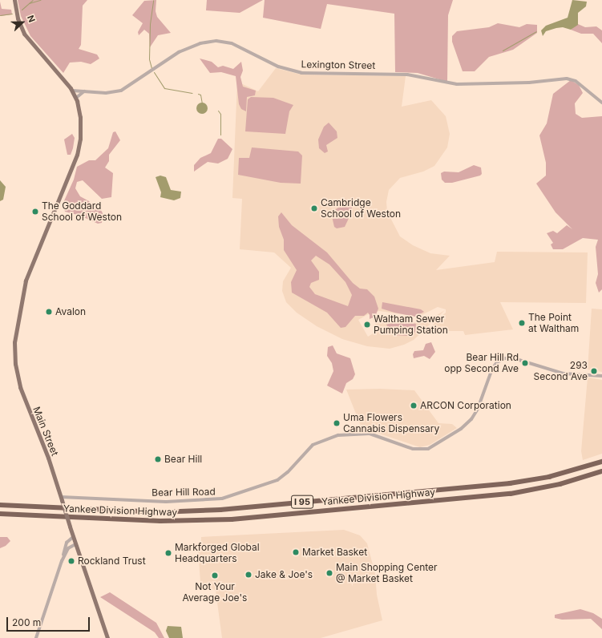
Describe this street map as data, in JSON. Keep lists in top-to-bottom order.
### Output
{
  "streets": {
    "highway": ["Yankee Division Highway", "I 95"],
    "main road": ["Main Street"],
    "street": ["Lexington Street", "Bear Hill Road"]
  },
  "crossings": [
    ["Lexington Street", "Main Street"],
    ["Main Street", "Bear Hill Road"]
  ],
  "places": [
    "Cambridge School of Weston",
    "The Goddard School of Weston",
    "Avalon",
    "The Point at Waltham",
    "Waltham Sewer Pumping Station",
    "Bear Hill Rd opp Second Ave",
    "293 Second Ave",
    "ARCON Corporation",
    "Uma Flowers Cannabis Dispensary",
    "Bear Hill",
    "Market Basket",
    "Markforged Global Headquarters",
    "Rockland Trust",
    "Main Shopping Center @ Market Basket",
    "Jake & Joe's",
    "Not Your Average Joe's"
  ],
  "scale_bar": "200 m",
  "north": "right"
}
